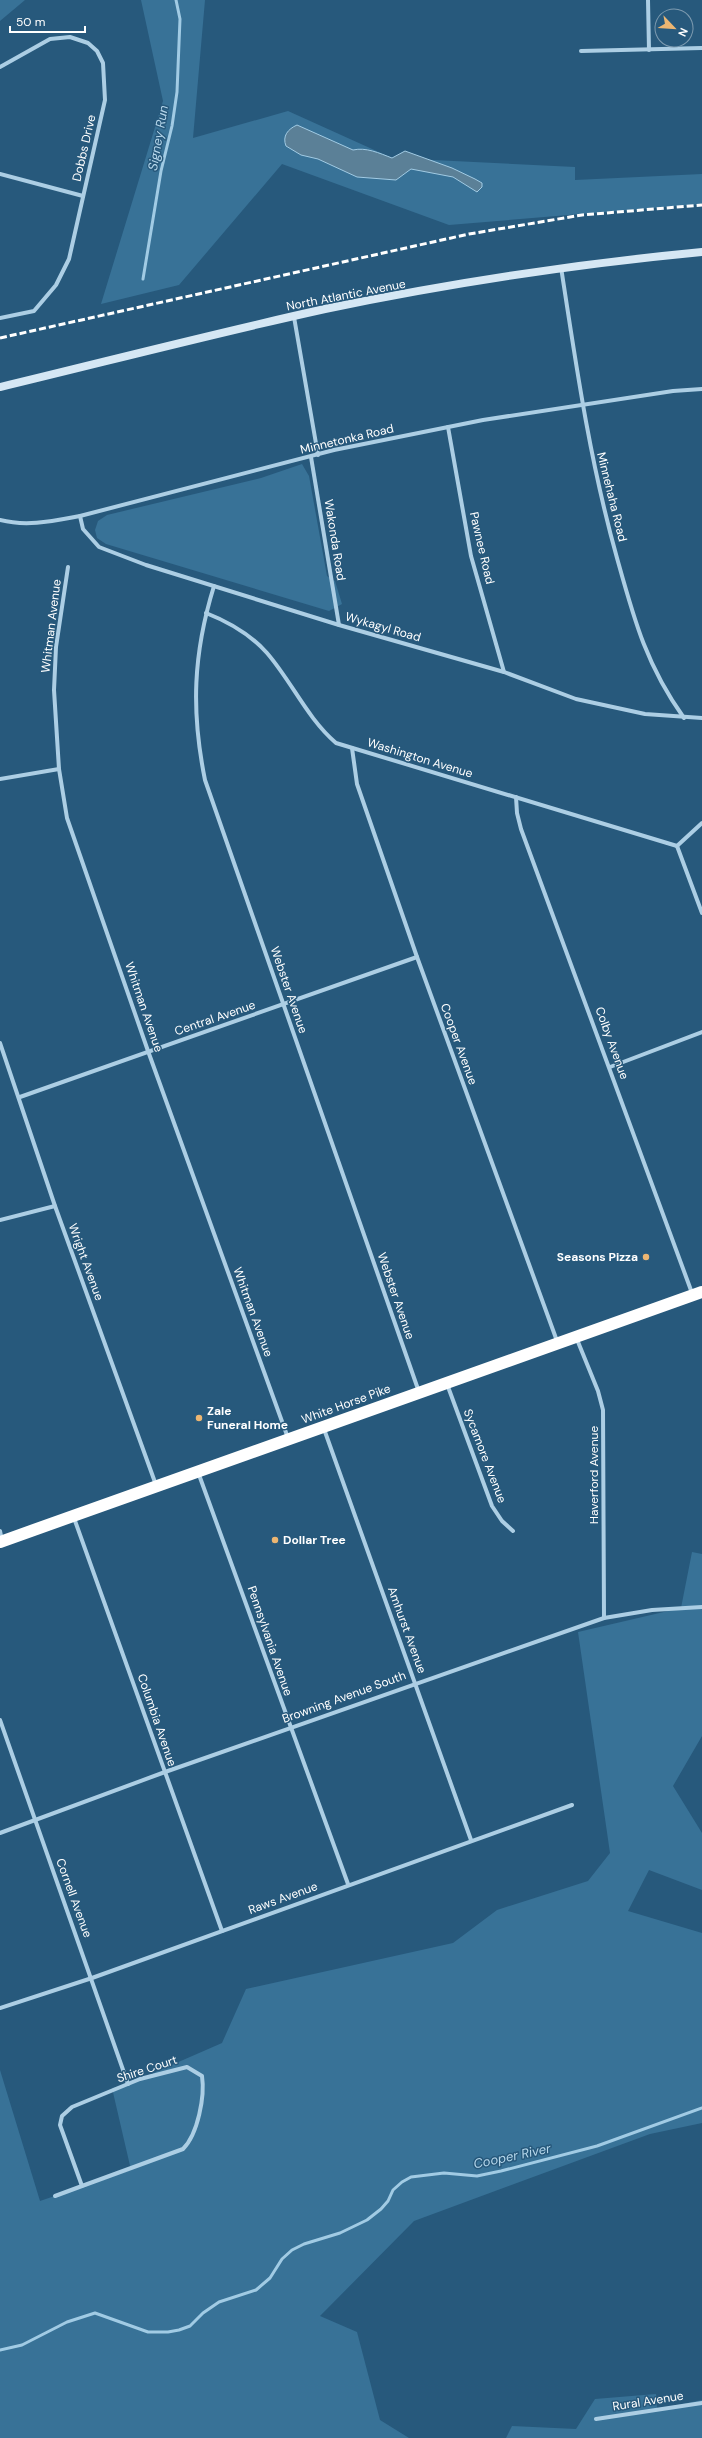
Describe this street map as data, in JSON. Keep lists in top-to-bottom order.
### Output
{
  "streets": {
    "highway": ["White Horse Pike"],
    "street": [
      "Dobbs Drive",
      "North Atlantic Avenue",
      "Minnetonka Road",
      "Minnehaha Road",
      "Wakonda Road",
      "Pawnee Road",
      "Whitman Avenue",
      "Wykagyl Road",
      "Washington Avenue",
      "Webster Avenue",
      "Central Avenue",
      "Colby Avenue",
      "Cooper Avenue",
      "Wright Avenue",
      "Sycamore Avenue",
      "Haverford Avenue",
      "Amhurst Avenue",
      "Pennsylvania Avenue",
      "Browning Avenue South",
      "Columbia Avenue",
      "Cornell Avenue",
      "Raws Avenue",
      "Shire Court",
      "Rural Avenue"
    ]
  },
  "crossings": [
    ["North Atlantic Avenue", "Minnehaha Road"],
    ["Minnetonka Road", "Minnehaha Road"],
    ["Minnetonka Road", "Wakonda Road"],
    ["Minnetonka Road", "Pawnee Road"],
    ["Minnetonka Road", "Wykagyl Road"],
    ["Minnehaha Road", "Wykagyl Road"],
    ["Wakonda Road", "Wykagyl Road"],
    ["Pawnee Road", "Wykagyl Road"],
    ["Whitman Avenue", "Central Avenue"],
    ["Whitman Avenue", "White Horse Pike"],
    ["Wykagyl Road", "Webster Avenue"],
    ["Washington Avenue", "Webster Avenue"],
    ["Washington Avenue", "Colby Avenue"],
    ["Washington Avenue", "Cooper Avenue"],
    ["Webster Avenue", "Central Avenue"],
    ["Webster Avenue", "White Horse Pike"],
    ["Central Avenue", "Cooper Avenue"],
    ["Central Avenue", "Wright Avenue"],
    ["Colby Avenue", "White Horse Pike"],
    ["Cooper Avenue", "White Horse Pike"],
    ["Wright Avenue", "White Horse Pike"],
    ["White Horse Pike", "Sycamore Avenue"],
    ["White Horse Pike", "Haverford Avenue"],
    ["White Horse Pike", "Amhurst Avenue"],
    ["White Horse Pike", "Pennsylvania Avenue"],
    ["White Horse Pike", "Columbia Avenue"],
    ["Haverford Avenue", "Browning Avenue South"],
    ["Amhurst Avenue", "Browning Avenue South"],
    ["Amhurst Avenue", "Raws Avenue"],
    ["Pennsylvania Avenue", "Browning Avenue South"],
    ["Pennsylvania Avenue", "Raws Avenue"],
    ["Browning Avenue South", "Columbia Avenue"],
    ["Browning Avenue South", "Cornell Avenue"],
    ["Columbia Avenue", "Raws Avenue"],
    ["Cornell Avenue", "Raws Avenue"],
    ["Cornell Avenue", "Shire Court"]
  ],
  "water": ["Signey Run", "Cooper River"],
  "places": ["Seasons Pizza", "Zale Funeral Home", "Dollar Tree"],
  "scale_bar": "50 m",
  "north": "bottom right"
}
